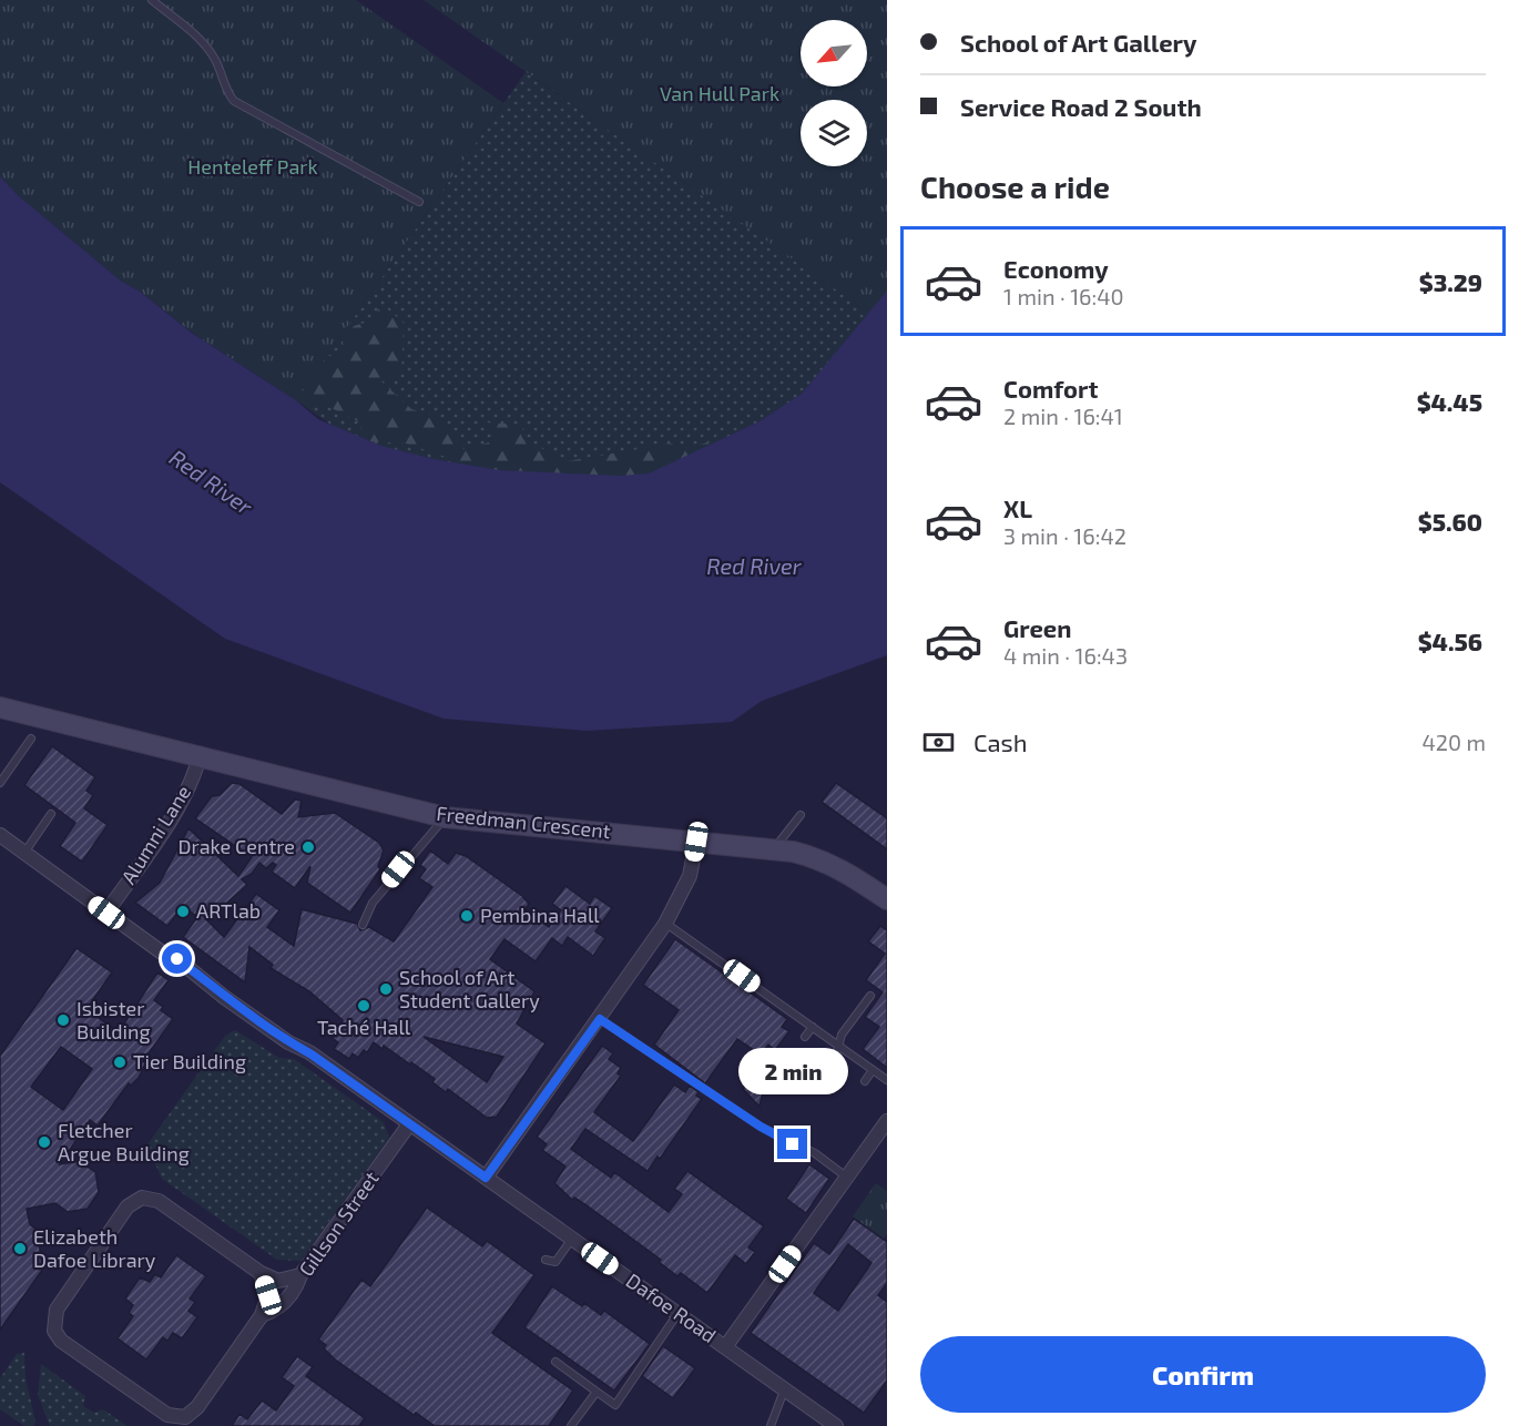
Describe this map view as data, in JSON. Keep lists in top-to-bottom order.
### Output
{
  "streets": {
    "street": [
      "Freedman Crescent",
      "Alumni Lane",
      "Gillson Street",
      "Dafoe Road"
    ]
  },
  "crossings": [
    ["Freedman Crescent", "Alumni Lane"],
    ["Alumni Lane", "Dafoe Road"],
    ["Gillson Street", "Dafoe Road"]
  ],
  "water": ["Red River"],
  "parks": ["Van Hull Park", "Henteleff Park"],
  "places": [
    "Drake Centre",
    "ARTlab",
    "Pembina Hall",
    "School of Art Student Gallery",
    "Taché Hall",
    "Isbister Building",
    "Tier Building",
    "Fletcher Argue Building",
    "Elizabeth Dafoe Library"
  ],
  "north": "bottom left",
  "page": {
    "banner": ["School of Art Gallery", "Service Road 2 South"],
    "heading": "Choose a ride",
    "list": [
      {
        "name": "Economy",
        "note": "1 min · 16:40",
        "value": "$3.29"
      },
      {
        "name": "Comfort",
        "note": "2 min · 16:41",
        "value": "$4.45"
      },
      {
        "name": "XL",
        "note": "3 min · 16:42",
        "value": "$5.60"
      },
      {
        "name": "Green",
        "note": "4 min · 16:43",
        "value": "$4.56"
      }
    ],
    "pay": ["Cash", "420 m"],
    "bubble": "2 min",
    "buttons": "Confirm"
  }
}
